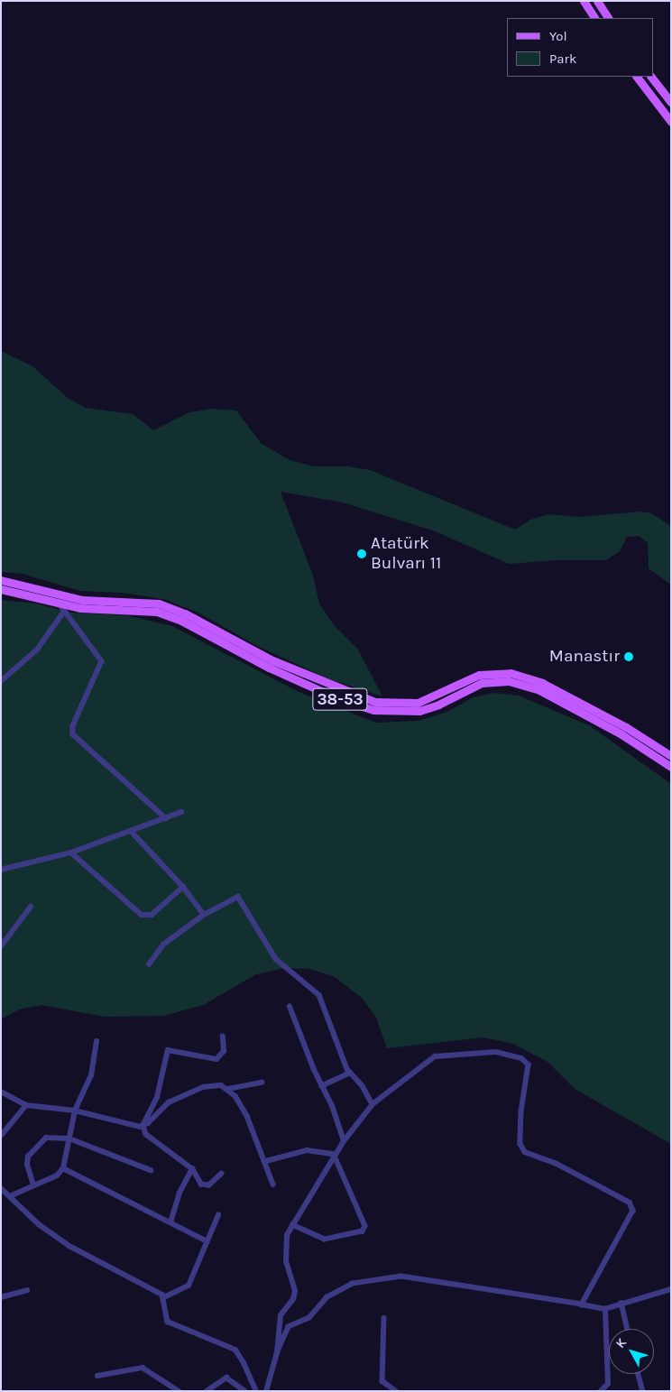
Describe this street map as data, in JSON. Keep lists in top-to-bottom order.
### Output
{
  "streets": {
    "main road": ["38-53"]
  },
  "places": ["Atatürk Bulvarı 11", "Manastır"],
  "legend": ["Yol", "Park"],
  "north": "top left"
}
